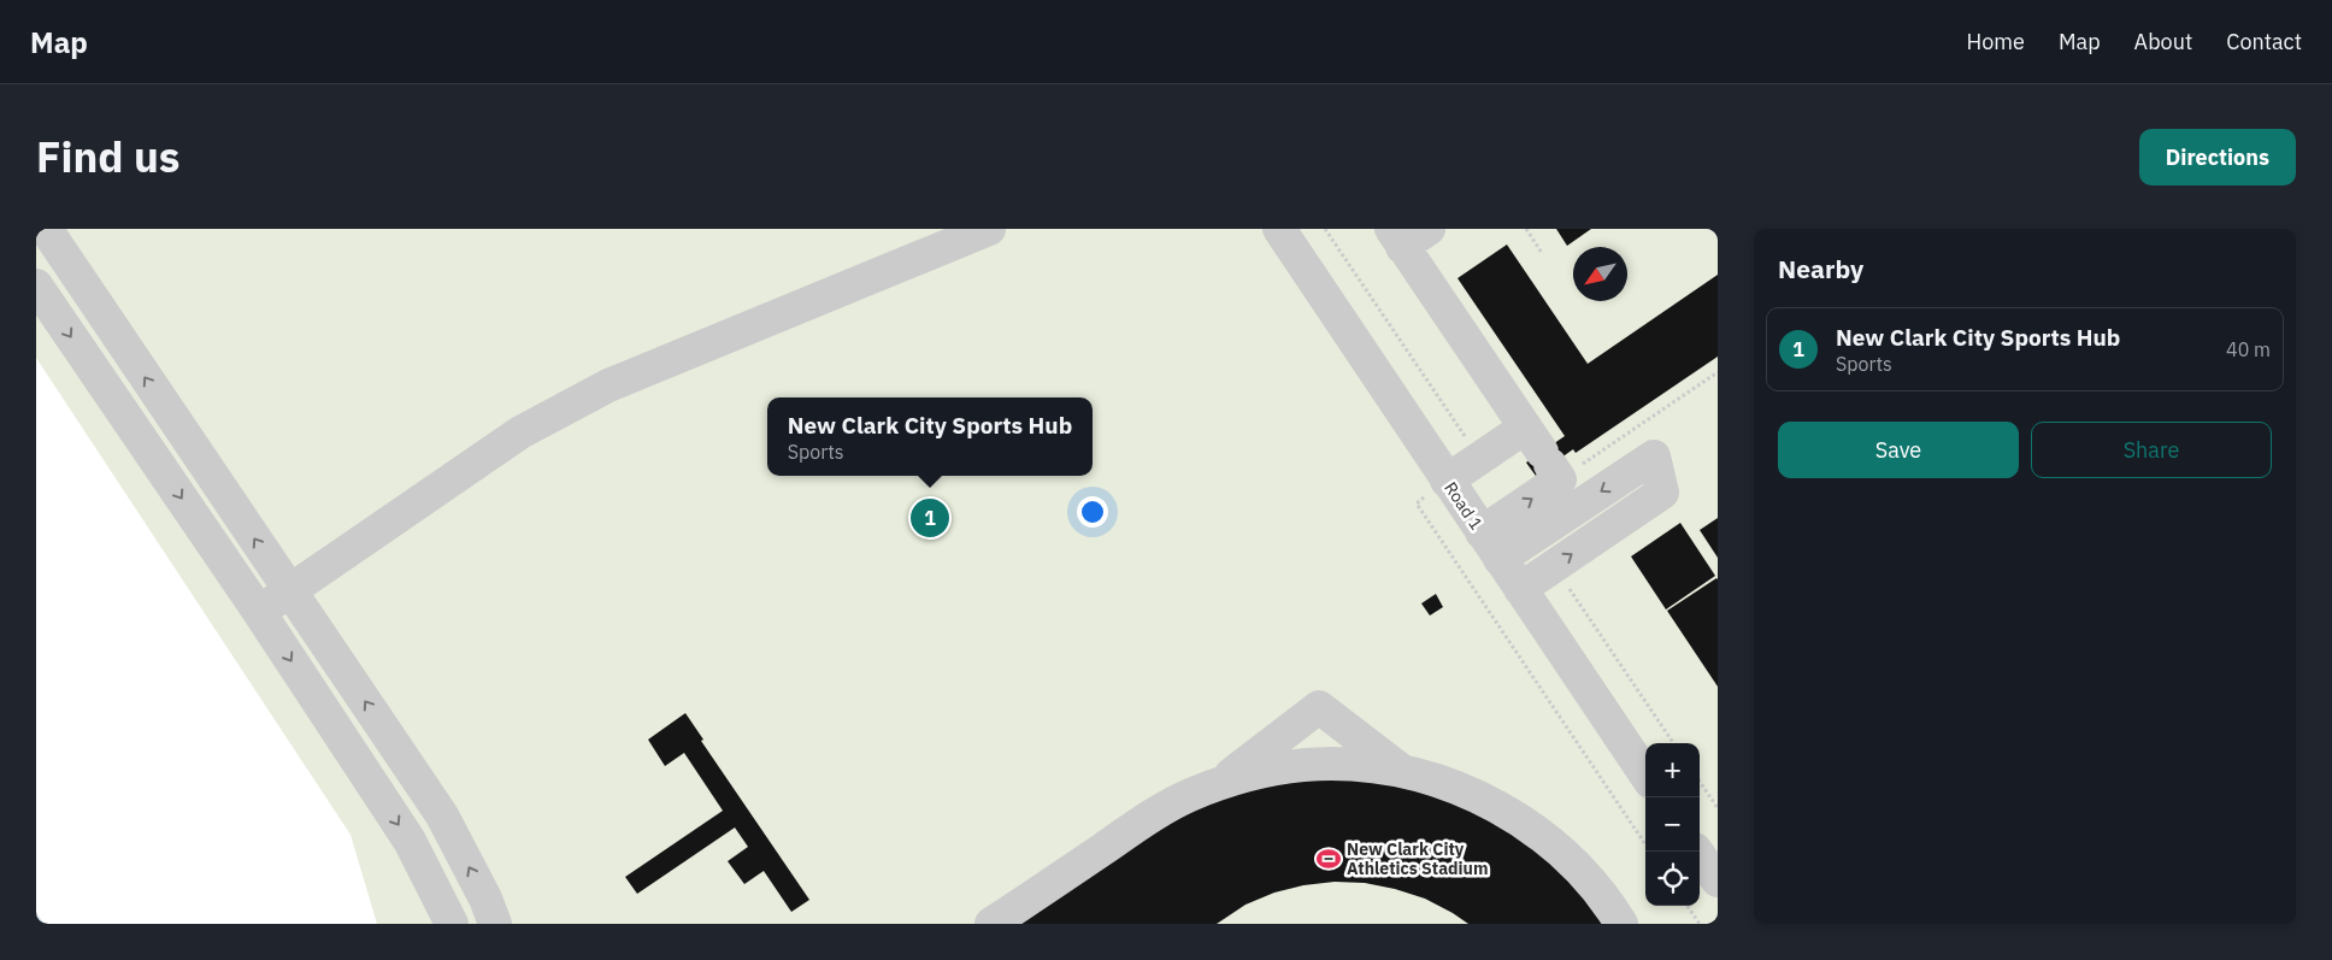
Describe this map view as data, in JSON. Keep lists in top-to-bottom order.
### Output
{
  "streets": {
    "street": ["Road 1"]
  },
  "places": {
    "sports": ["New Clark City Athletics Stadium"]
  },
  "north": "bottom left",
  "page": {
    "header": "Map",
    "nav": [
      "Home",
      "Map",
      "About",
      "Contact"
    ],
    "title": "Find us",
    "buttons": [
      "Directions",
      ["Save", "Share"]
    ],
    "heading": "Nearby",
    "list": [
      {
        "mark": "1",
        "name": "New Clark City Sports Hub",
        "note": "Sports",
        "value": "40 m"
      }
    ],
    "popup": ["New Clark City Sports Hub", "Sports"],
    "pins": "1",
    "map_buttons": ["+", "−"]
  }
}
